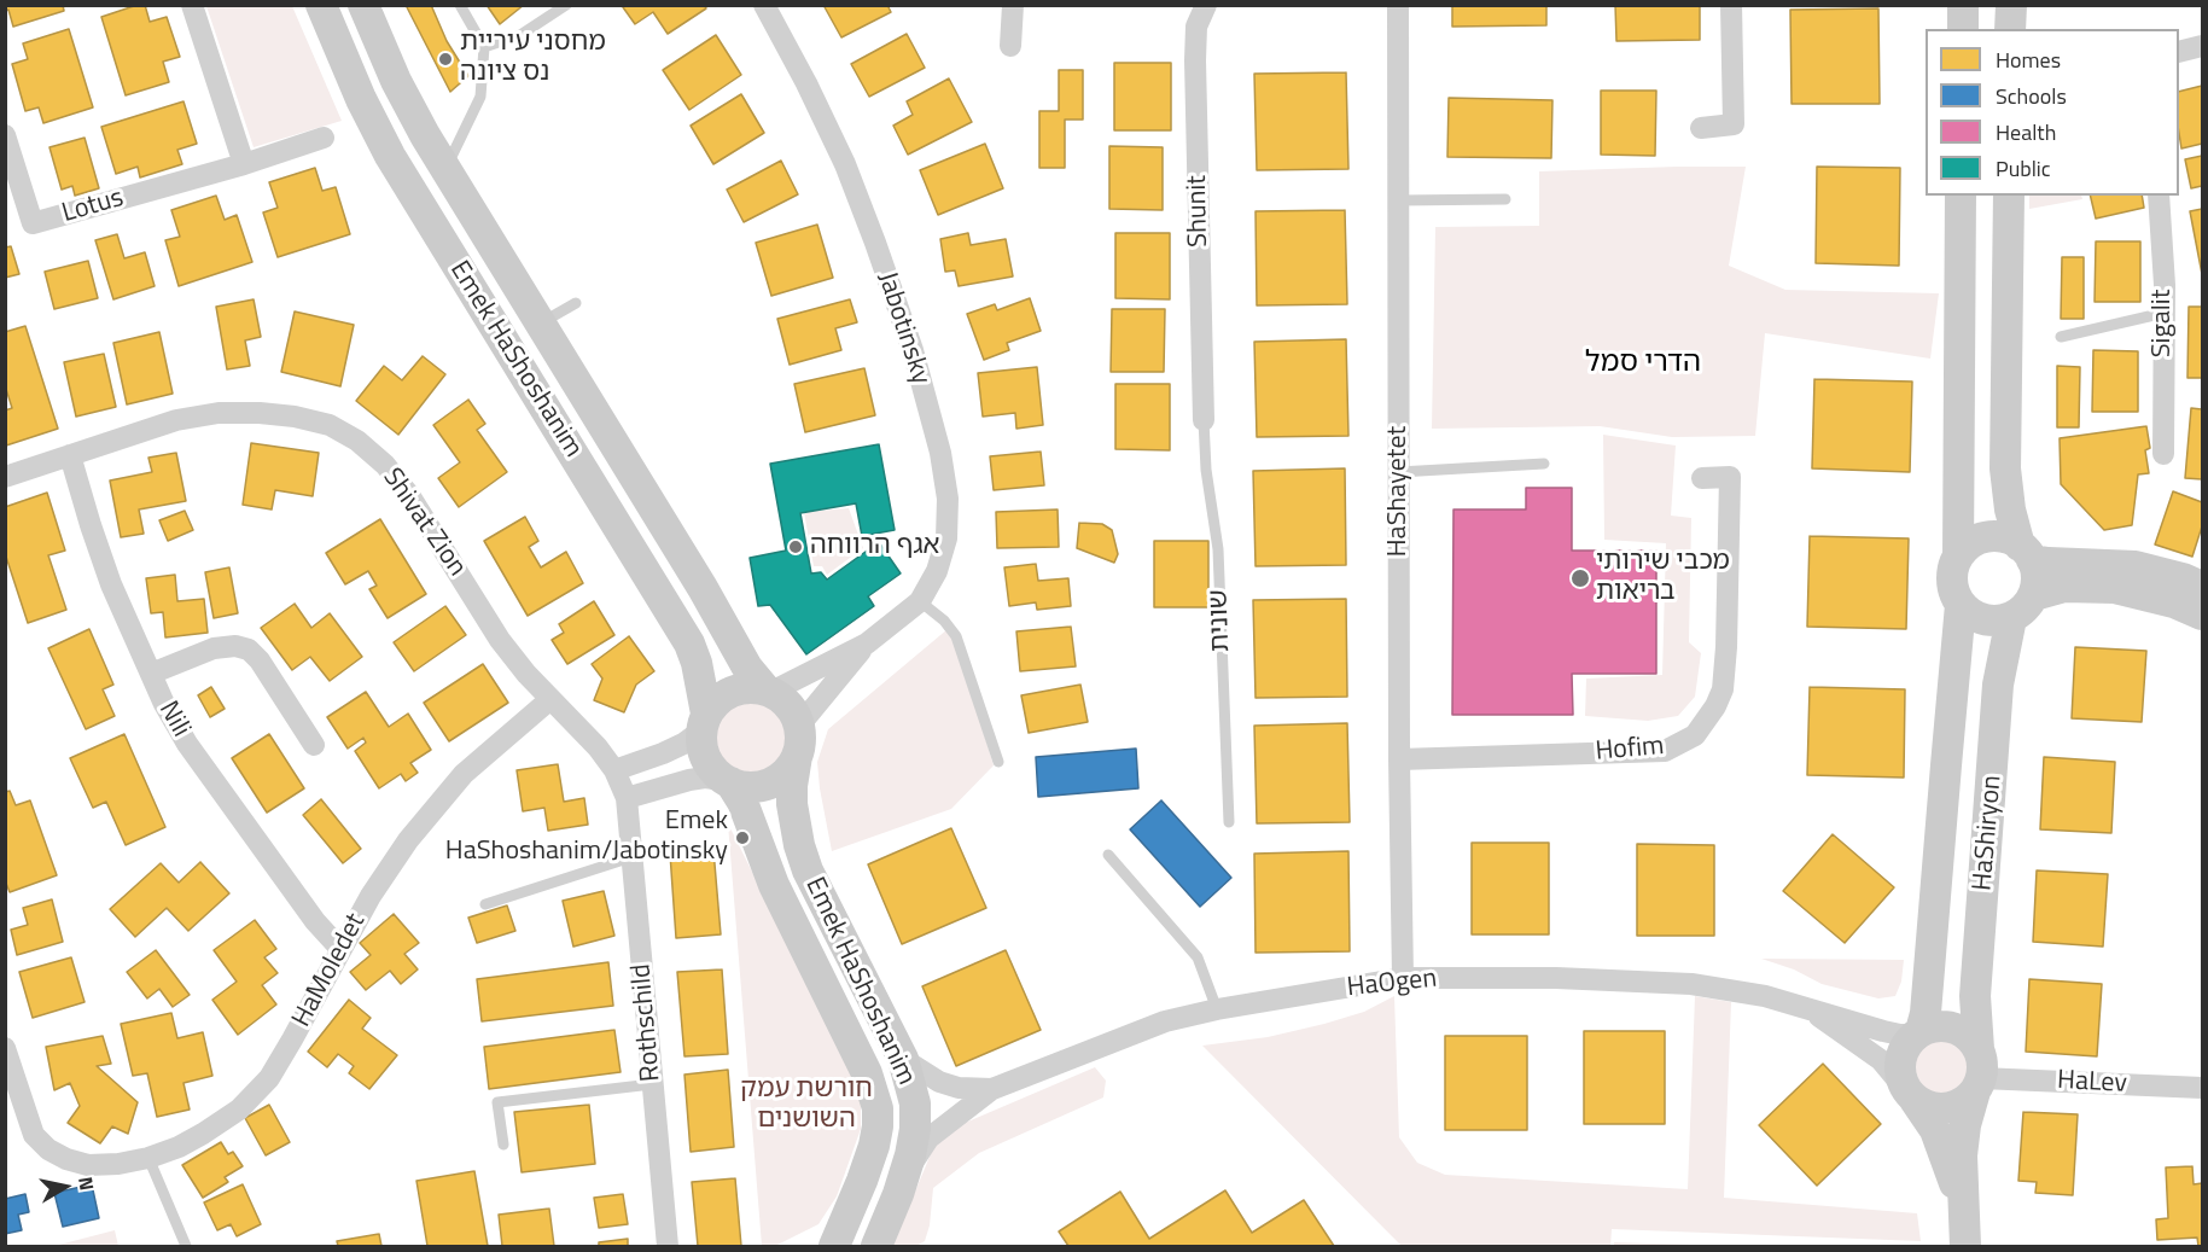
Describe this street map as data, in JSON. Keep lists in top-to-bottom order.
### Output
{
  "streets": {
    "street": [
      "Lotus",
      "Shunit",
      "Sigalit",
      "Jabotinsky",
      "Emek HaShoshanim",
      "HaShayetet",
      "Shivat Zion",
      "Nili",
      "Hofim",
      "HaShiryon",
      "HaMoledet",
      "HaOgen",
      "Rothschild",
      "HaLev"
    ],
    "lane": ["שונית"]
  },
  "crossings": [
    ["Shunit", "שונית"],
    ["Jabotinsky", "Emek HaShoshanim"],
    ["Emek HaShoshanim", "HaOgen"],
    ["HaShayetet", "Hofim"],
    ["HaShayetet", "HaOgen"],
    ["Shivat Zion", "Nili"],
    ["Shivat Zion", "HaMoledet"],
    ["Shivat Zion", "Rothschild"],
    ["Nili", "HaMoledet"],
    ["HaShiryon", "HaOgen"],
    ["HaShiryon", "HaLev"],
    ["HaOgen", "HaLev"]
  ],
  "districts": ["הדרי סמל"],
  "parks": ["חורשת עמק השושנים"],
  "places": [
    "מחסני עיריית נס ציונה",
    "אגף הרווחה",
    "מכבי שירותי בריאות",
    "Emek HaShoshanim/Jabotinsky"
  ],
  "legend": [
    "Homes",
    "Schools",
    "Health",
    "Public"
  ],
  "north": "right"
}
